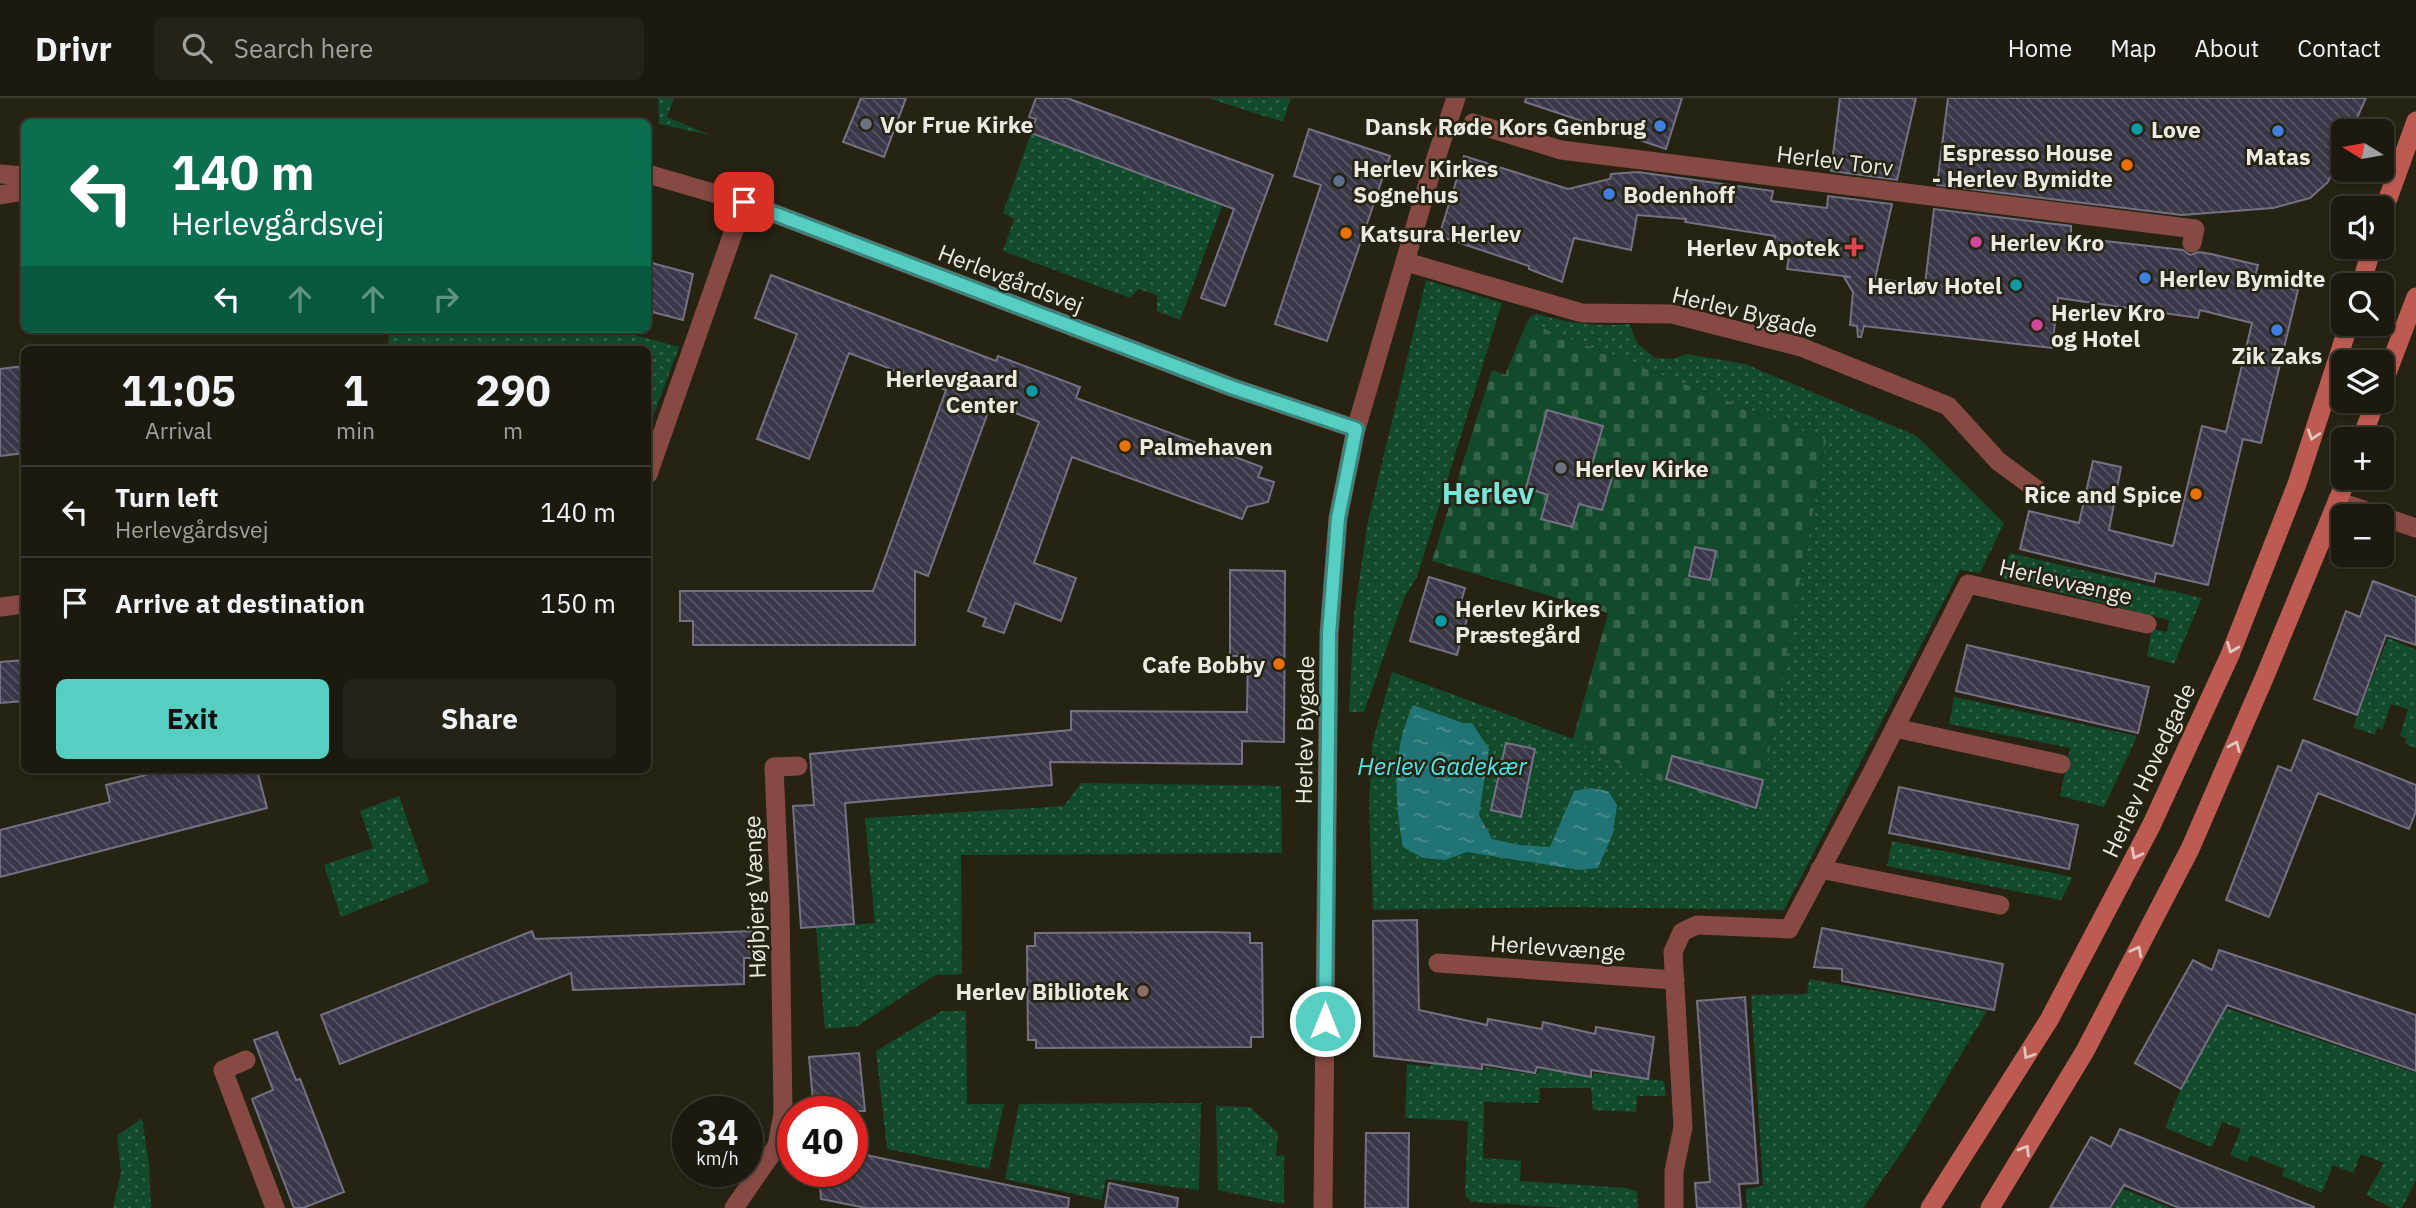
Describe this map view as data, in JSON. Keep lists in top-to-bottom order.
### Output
{
  "streets": {
    "main road": ["Herlev Hovedgade"],
    "street": [
      "Herlev Torv",
      "Herlevgårdsvej",
      "Herlev Bygade",
      "Herlevvænge",
      "Højbjerg Vænge"
    ]
  },
  "crossings": [
    ["Herlevgårdsvej", "Herlev Bygade"]
  ],
  "districts": ["Herlev"],
  "water": ["Herlev Gadekær"],
  "places": {
    "other": [
      "Vor Frue Kirke",
      "Dansk Røde Kors Genbrug",
      "Love",
      "Matas",
      "Espresso House - Herlev Bymidte",
      "Herlev Kirkes Sognehus",
      "Bodenhoff",
      "Katsura Herlev",
      "Herlev Kro",
      "Herlev Bymidte",
      "Herløv Hotel",
      "Herlev Kro og Hotel",
      "Zik Zaks",
      "Herlevgaard Center",
      "Palmehaven",
      "Herlev Kirke",
      "Rice and Spice",
      "Herlev Kirkes Præstegård",
      "Cafe Bobby",
      "Herlev Bibliotek"
    ],
    "health": ["Herlev Apotek"]
  },
  "north": "left",
  "page": {
    "header": "Drivr",
    "search": "Search here",
    "nav": [
      "Home",
      "Map",
      "About",
      "Contact"
    ],
    "map_buttons": ["+", "−"],
    "turn": ["140 m", "Herlevgårdsvej"],
    "eta": [
      "11:05",
      "Arrival",
      "1",
      "min",
      "290",
      "m"
    ],
    "list": [
      {
        "name": "Turn left",
        "note": "Herlevgårdsvej",
        "value": "140 m"
      },
      {
        "name": "Arrive at destination",
        "value": "150 m"
      }
    ],
    "buttons": ["Exit", "Share"],
    "speed": "34 km/h",
    "limit": "40"
  }
}
